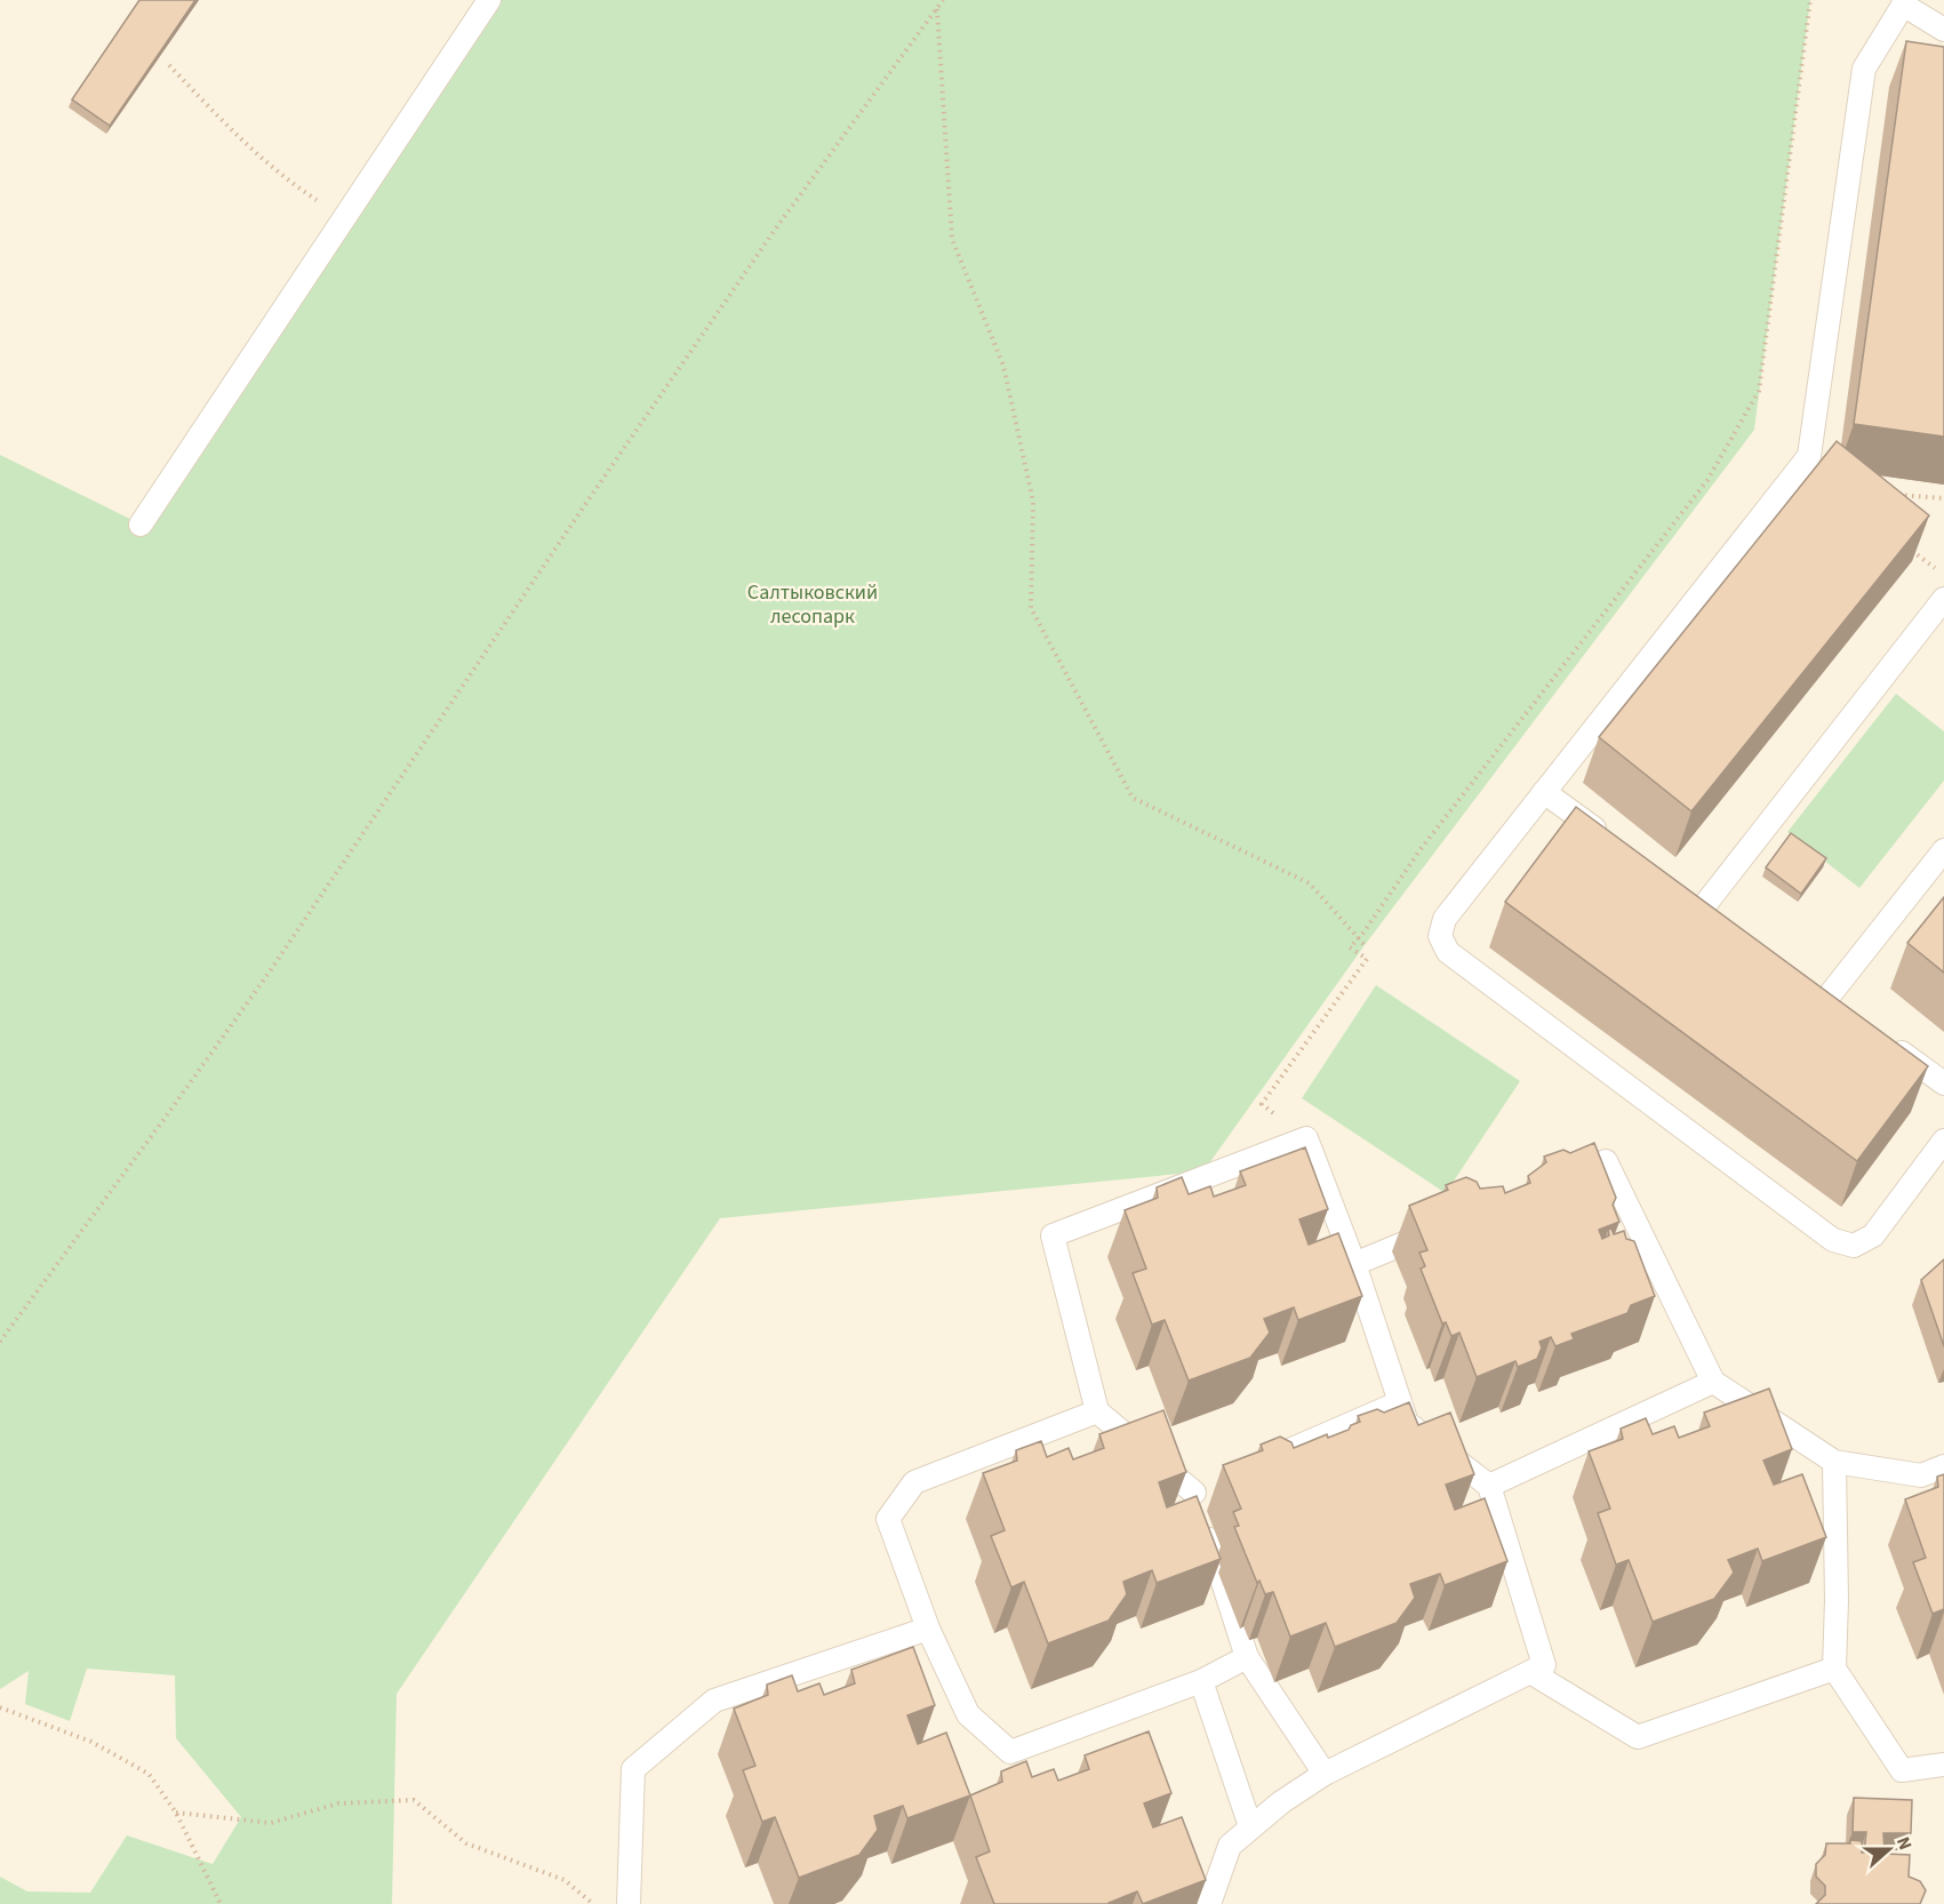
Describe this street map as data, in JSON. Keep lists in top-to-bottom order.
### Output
{
  "parks": ["Салтыковский лесопарк"],
  "north": "right"
}
